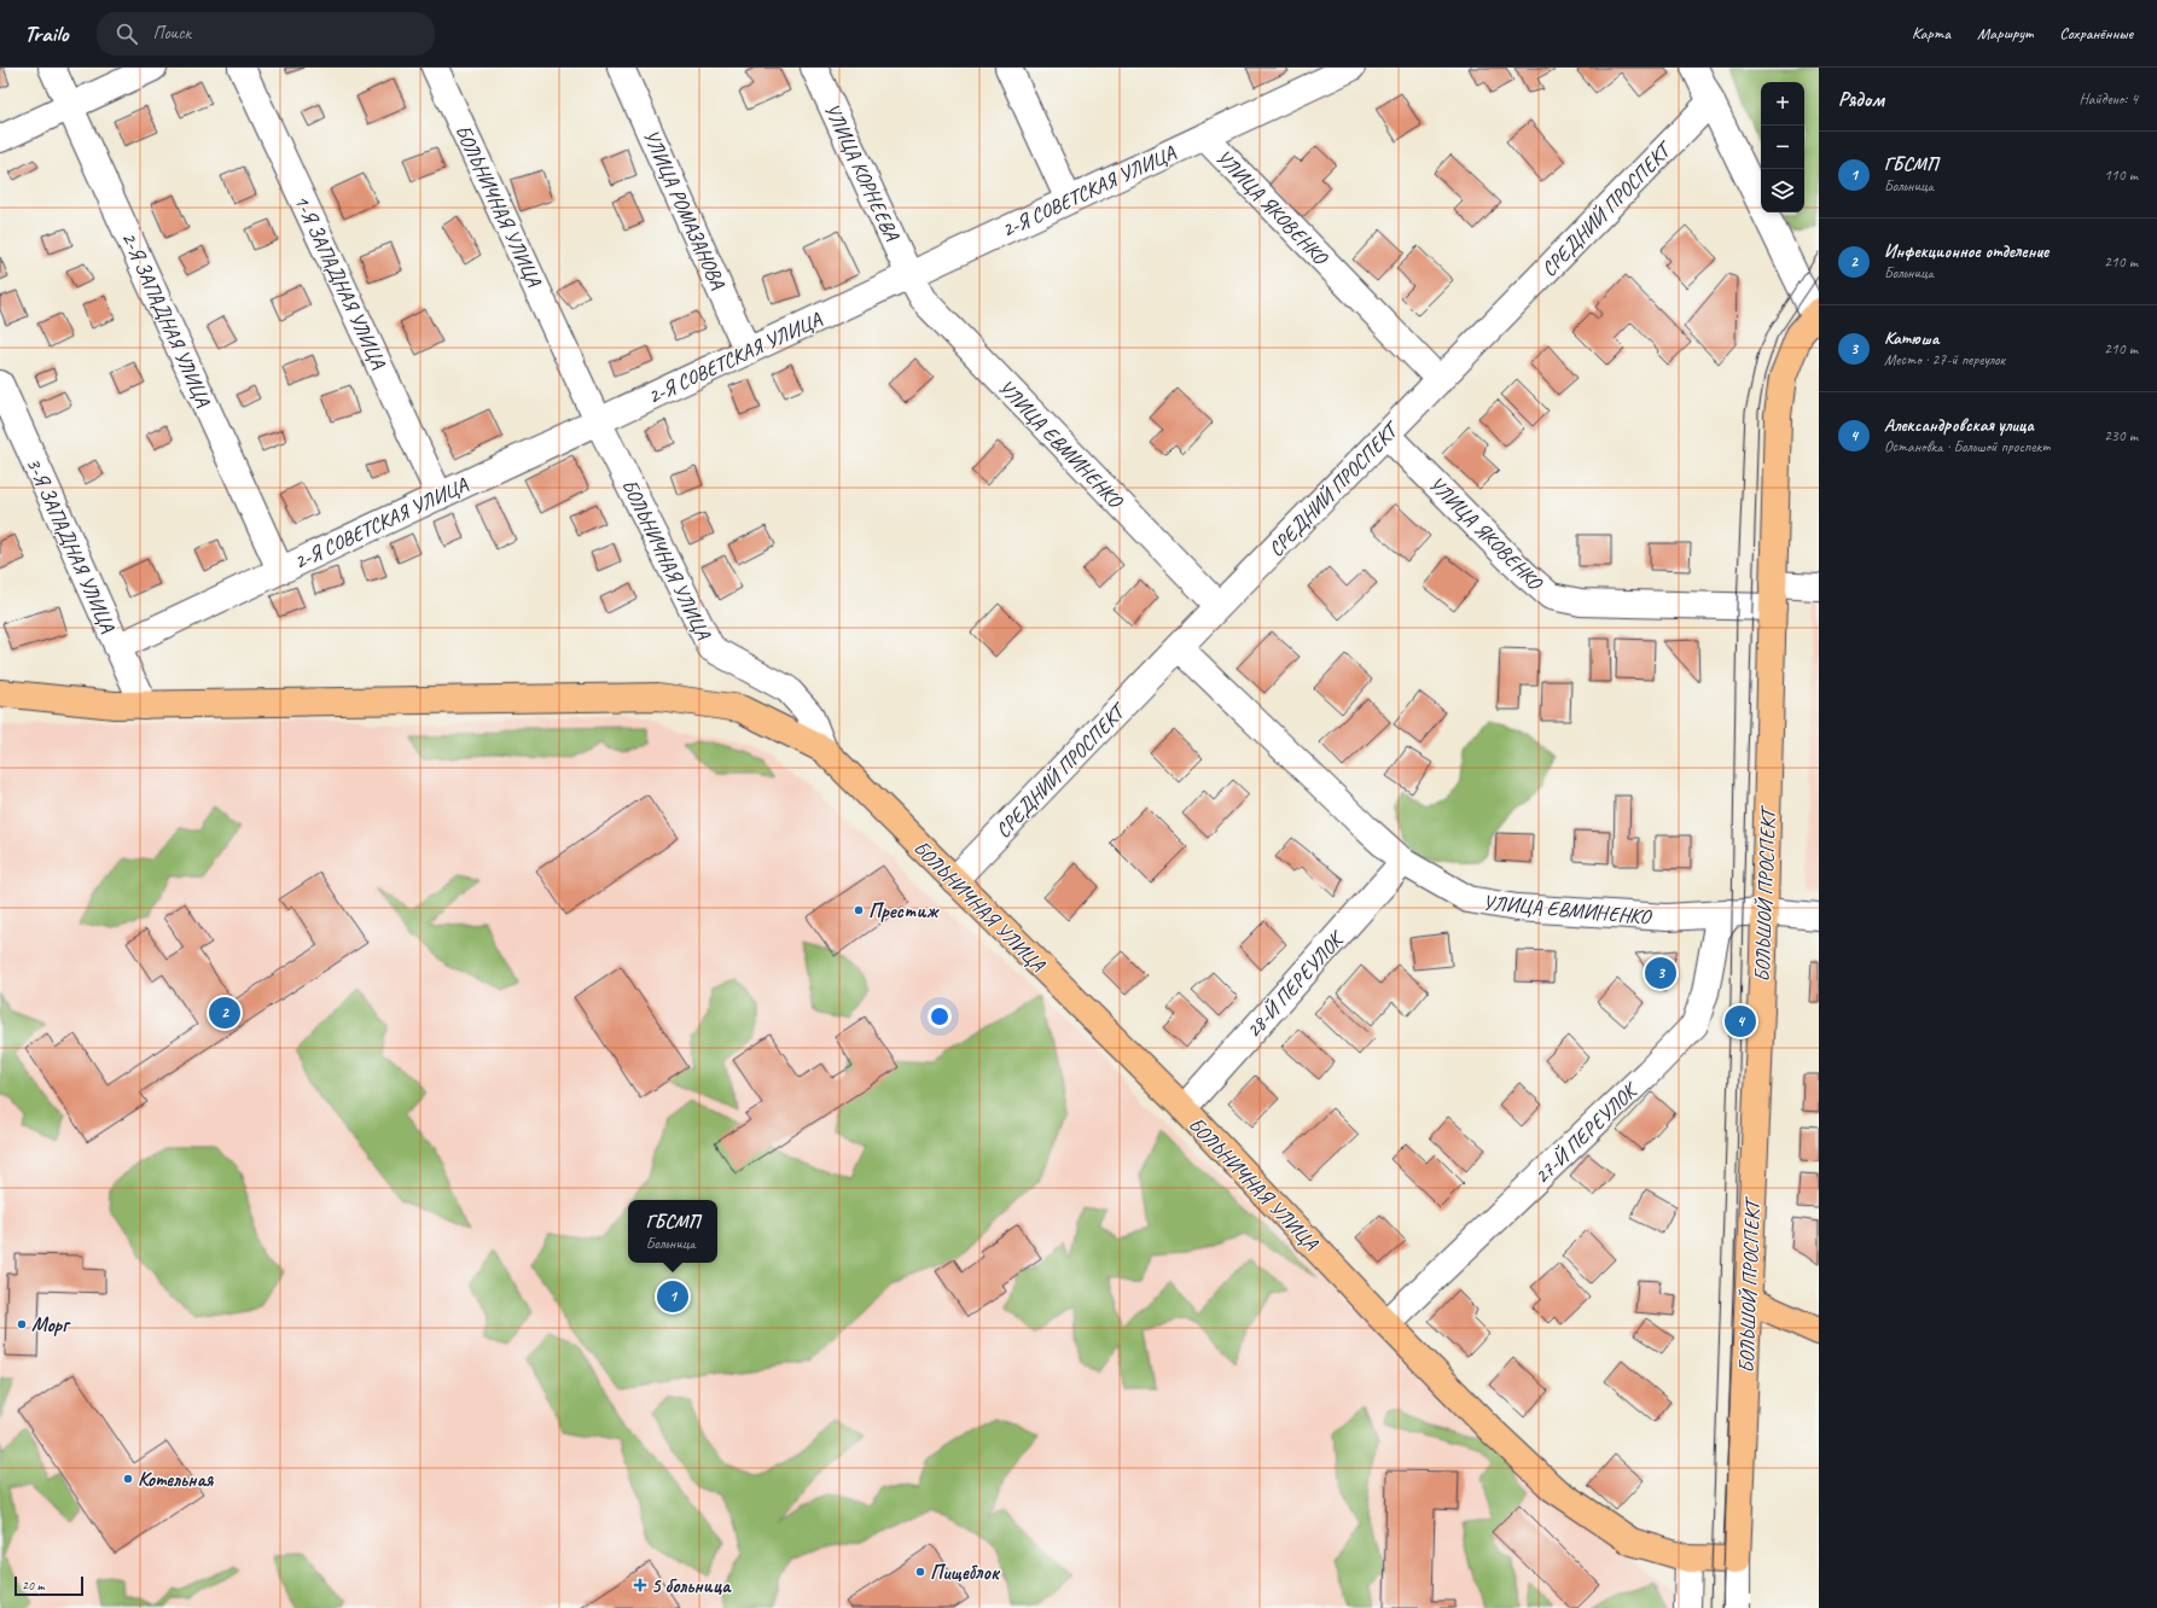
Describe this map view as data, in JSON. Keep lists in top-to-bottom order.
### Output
{
  "streets": {
    "main road": ["БОЛЬНИЧНАЯ УЛИЦА", "БОЛЬШОЙ ПРОСПЕКТ"],
    "street": [
      "УЛИЦА КОРНЕЕВА",
      "2-Я СОВЕТСКАЯ УЛИЦА",
      "УЛИЦА ЯКОВЕНКО",
      "УЛИЦА РОМАЗАНОВА",
      "СРЕДНИЙ ПРОСПЕКТ",
      "1-Я ЗАПАДНАЯ УЛИЦА",
      "2-Я ЗАПАДНАЯ УЛИЦА",
      "УЛИЦА ЕВМИНЕНКО",
      "3-Я ЗАПАДНАЯ УЛИЦА",
      "28-Й ПЕРЕУЛОК",
      "27-Й ПЕРЕУЛОК"
    ]
  },
  "crossings": [
    ["УЛИЦА КОРНЕЕВА", "2-Я СОВЕТСКАЯ УЛИЦА"],
    ["УЛИЦА КОРНЕЕВА", "УЛИЦА ЕВМИНЕНКО"],
    ["2-Я СОВЕТСКАЯ УЛИЦА", "БОЛЬНИЧНАЯ УЛИЦА"],
    ["2-Я СОВЕТСКАЯ УЛИЦА", "УЛИЦА ЯКОВЕНКО"],
    ["2-Я СОВЕТСКАЯ УЛИЦА", "УЛИЦА РОМАЗАНОВА"],
    ["2-Я СОВЕТСКАЯ УЛИЦА", "1-Я ЗАПАДНАЯ УЛИЦА"],
    ["2-Я СОВЕТСКАЯ УЛИЦА", "2-Я ЗАПАДНАЯ УЛИЦА"],
    ["2-Я СОВЕТСКАЯ УЛИЦА", "УЛИЦА ЕВМИНЕНКО"],
    ["2-Я СОВЕТСКАЯ УЛИЦА", "3-Я ЗАПАДНАЯ УЛИЦА"],
    ["БОЛЬНИЧНАЯ УЛИЦА", "СРЕДНИЙ ПРОСПЕКТ"],
    ["БОЛЬНИЧНАЯ УЛИЦА", "БОЛЬШОЙ ПРОСПЕКТ"],
    ["БОЛЬНИЧНАЯ УЛИЦА", "28-Й ПЕРЕУЛОК"],
    ["БОЛЬНИЧНАЯ УЛИЦА", "27-Й ПЕРЕУЛОК"],
    ["УЛИЦА ЯКОВЕНКО", "СРЕДНИЙ ПРОСПЕКТ"],
    ["УЛИЦА ЯКОВЕНКО", "БОЛЬШОЙ ПРОСПЕКТ"],
    ["СРЕДНИЙ ПРОСПЕКТ", "УЛИЦА ЕВМИНЕНКО"],
    ["УЛИЦА ЕВМИНЕНКО", "БОЛЬШОЙ ПРОСПЕКТ"],
    ["УЛИЦА ЕВМИНЕНКО", "28-Й ПЕРЕУЛОК"],
    ["УЛИЦА ЕВМИНЕНКО", "27-Й ПЕРЕУЛОК"]
  ],
  "places": {
    "other": [
      "Престиж",
      "Морг",
      "Котельная",
      "Пищеблок"
    ],
    "health": ["5 больница"]
  },
  "scale_bar": "20 m",
  "page": {
    "header": "Trailo",
    "search": "Поиск",
    "nav": ["Карта", "Маршрут", "Сохранённые"],
    "heading": ["Рядом", "Найдено: 4"],
    "map_buttons": ["+", "−"],
    "list": [
      {
        "mark": "1",
        "name": "ГБСМП",
        "note": "Больница",
        "value": "110 m"
      },
      {
        "mark": "2",
        "name": "Инфекционное отделение",
        "note": "Больница",
        "value": "210 m"
      },
      {
        "mark": "3",
        "name": "Катюша",
        "note": "Место · 27-й переулок",
        "value": "210 m"
      },
      {
        "mark": "4",
        "name": "Александровская улица",
        "note": "Остановка · Большой проспект",
        "value": "230 m"
      }
    ],
    "pins": [
      "3",
      "2",
      "4",
      "1"
    ],
    "popup": ["ГБСМП", "Больница"],
    "scale": "20 m"
  }
}
